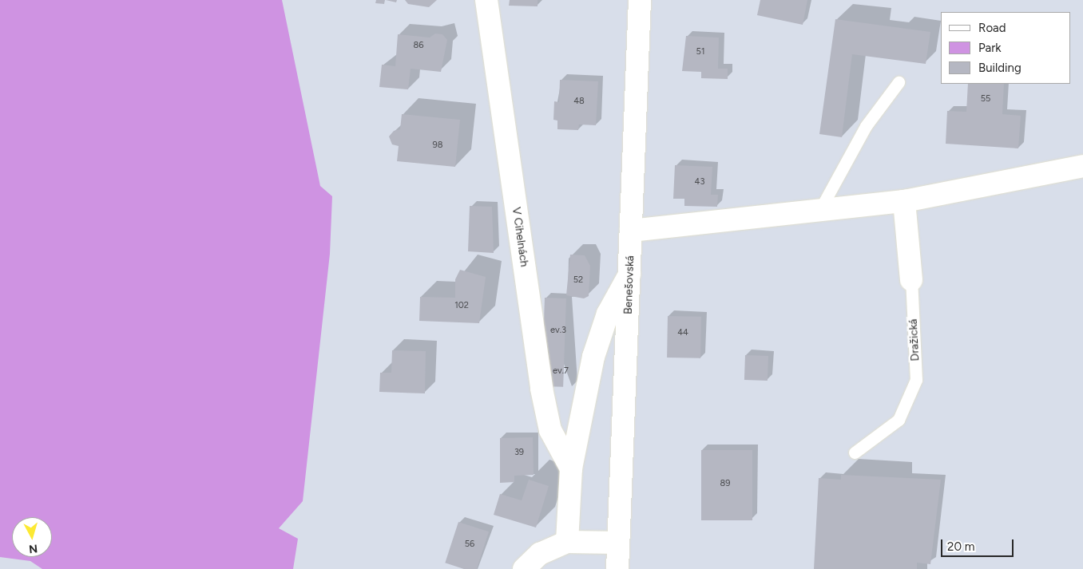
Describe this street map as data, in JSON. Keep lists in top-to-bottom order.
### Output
{
  "streets": {
    "street": ["V Cihelnách", "Benešovská", "Dražická"]
  },
  "house_numbers": [
    "86",
    "51",
    "55",
    "48",
    "98",
    "43",
    "52",
    "102",
    "ev.3",
    "44",
    "ev.7",
    "39",
    "89",
    "56"
  ],
  "legend": ["Road", "Park", "Building"],
  "scale_bar": "20 m",
  "north": "bottom"
}
